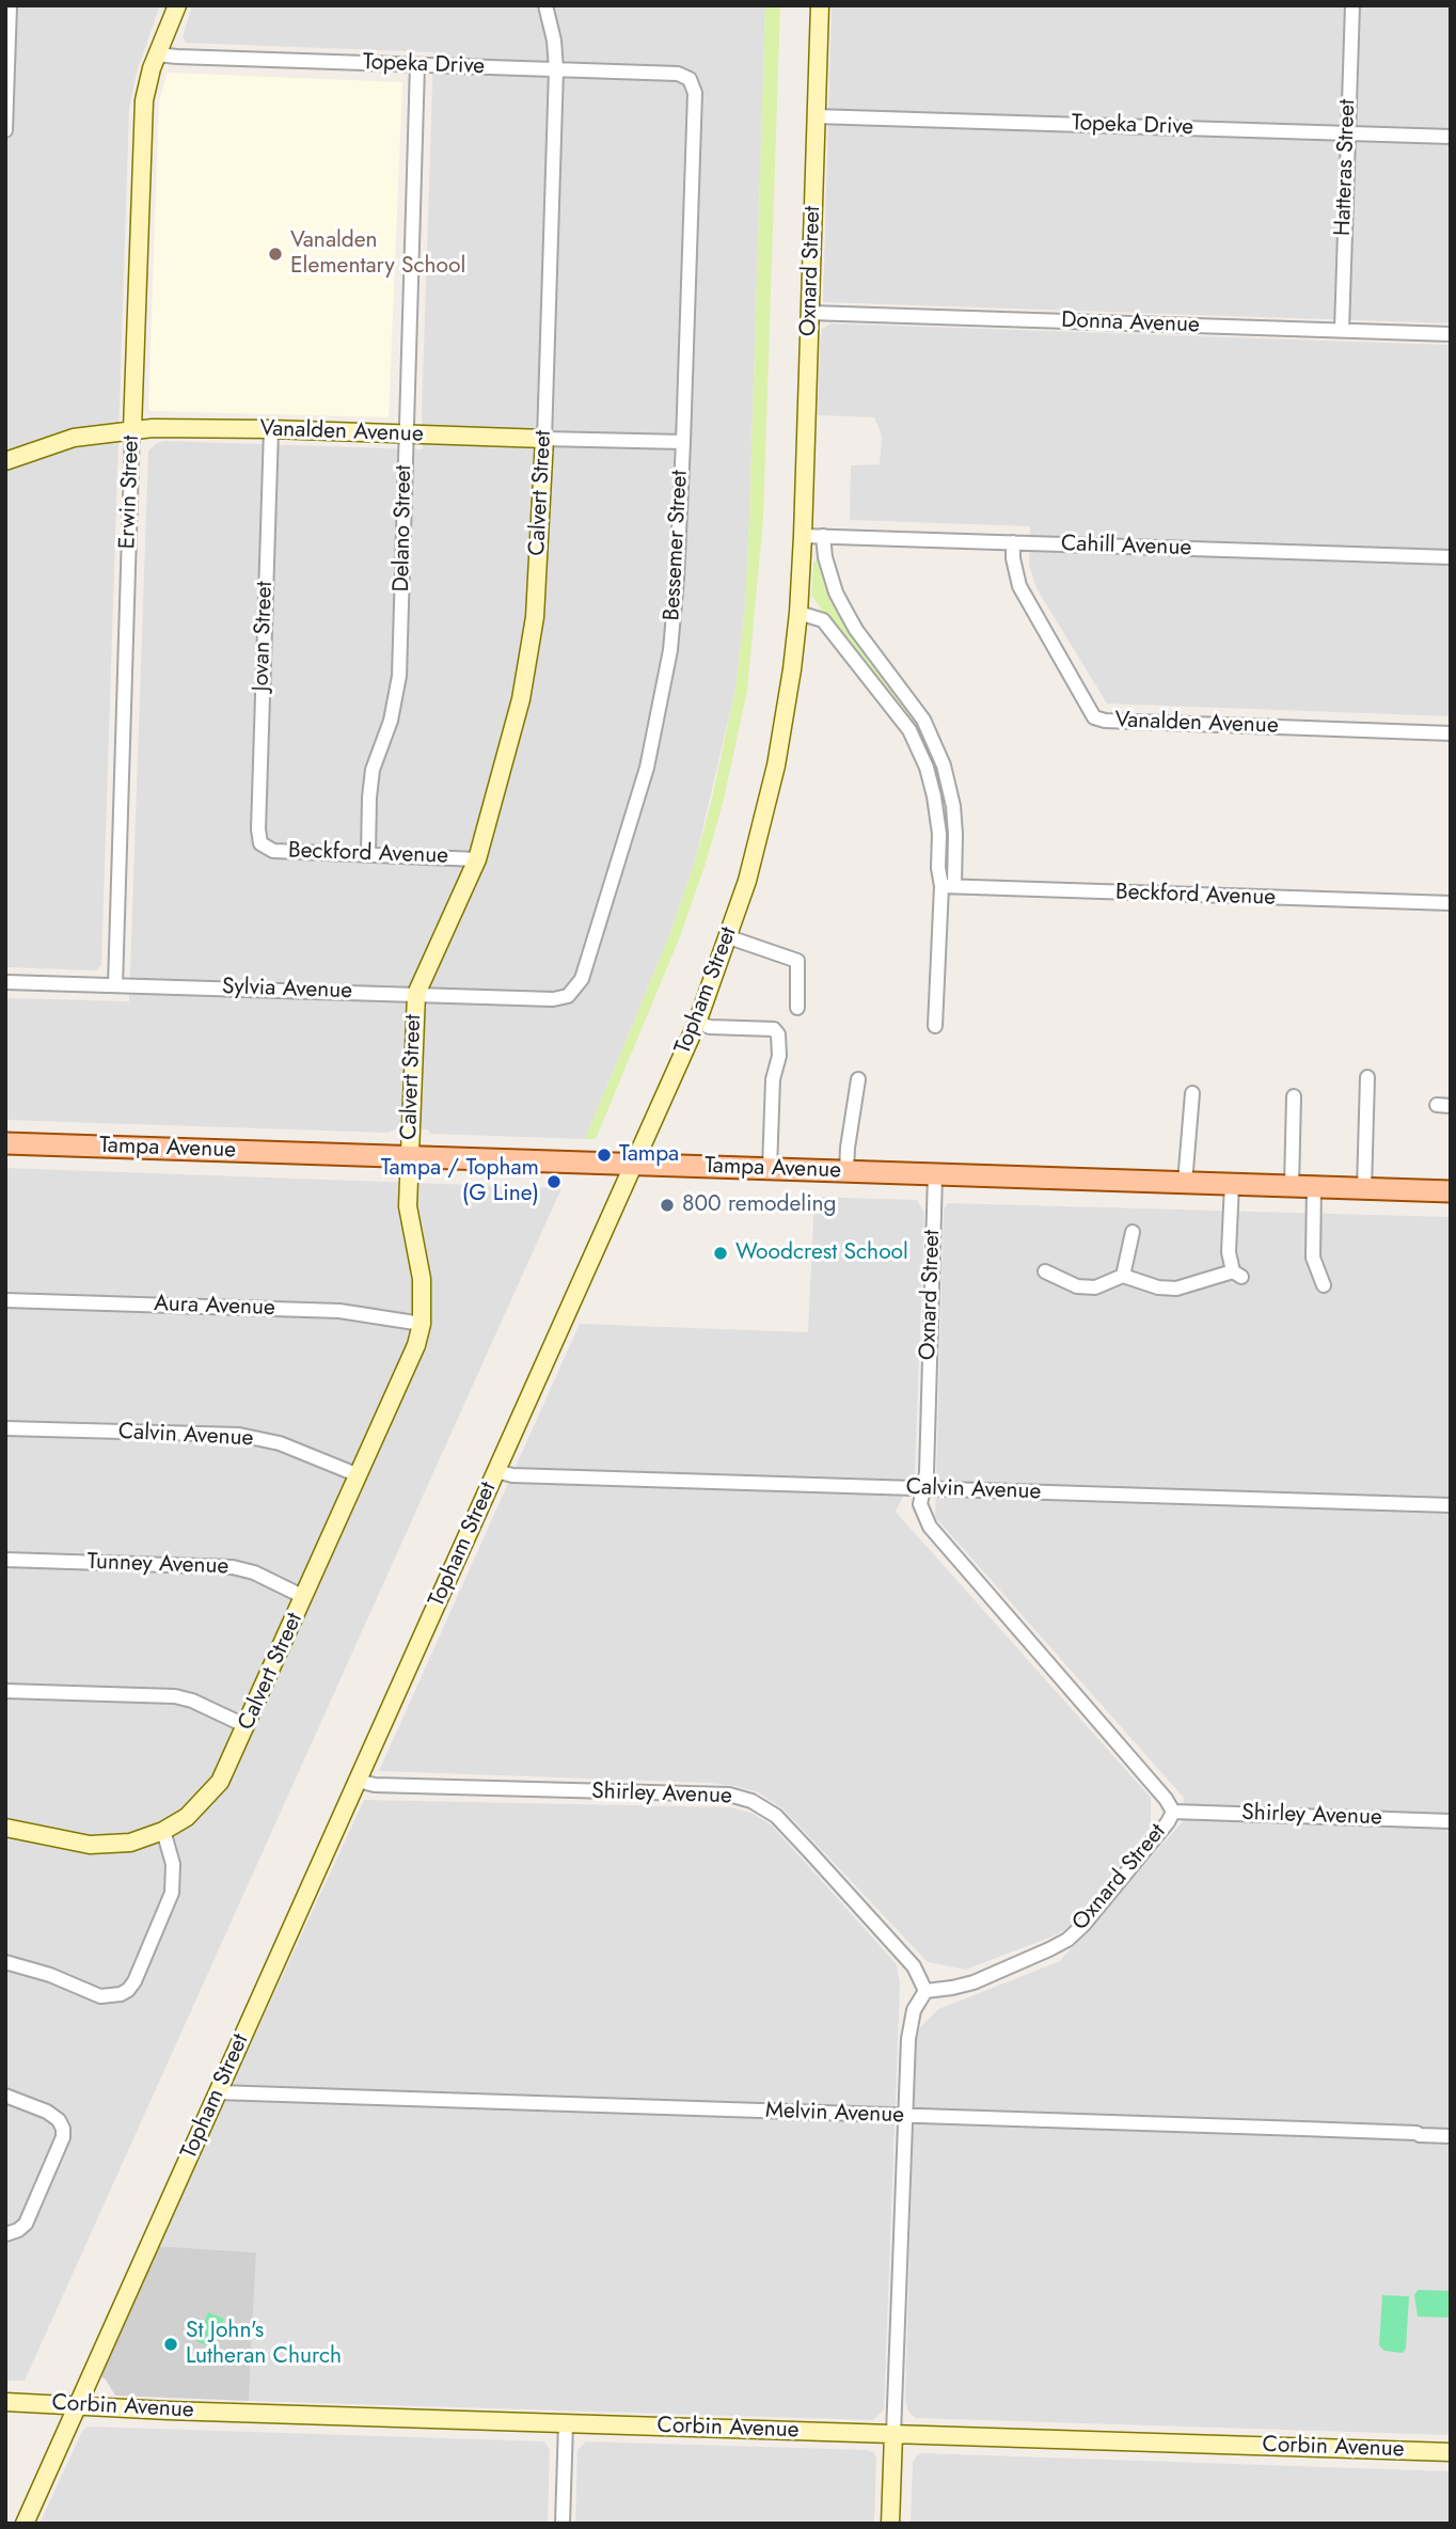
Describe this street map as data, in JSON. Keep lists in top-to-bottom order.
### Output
{
  "streets": {
    "main road": [
      "Oxnard Street",
      "Vanalden Avenue",
      "Erwin Street",
      "Calvert Street",
      "Topham Street",
      "Tampa Avenue",
      "Corbin Avenue"
    ],
    "street": [
      "Topeka Drive",
      "Hatteras Street",
      "Donna Avenue",
      "Delano Street",
      "Bessemer Street",
      "Cahill Avenue",
      "Jovan Street",
      "Beckford Avenue",
      "Sylvia Avenue",
      "Aura Avenue",
      "Calvin Avenue",
      "Tunney Avenue",
      "Shirley Avenue",
      "Melvin Avenue"
    ]
  },
  "crossings": [
    ["Topeka Drive", "Hatteras Street"],
    ["Topeka Drive", "Oxnard Street"],
    ["Topeka Drive", "Erwin Street"],
    ["Topeka Drive", "Calvert Street"],
    ["Topeka Drive", "Delano Street"],
    ["Topeka Drive", "Bessemer Street"],
    ["Hatteras Street", "Donna Avenue"],
    ["Oxnard Street", "Donna Avenue"],
    ["Oxnard Street", "Cahill Avenue"],
    ["Oxnard Street", "Topham Street"],
    ["Oxnard Street", "Tampa Avenue"],
    ["Oxnard Street", "Calvin Avenue"],
    ["Oxnard Street", "Shirley Avenue"],
    ["Vanalden Avenue", "Erwin Street"],
    ["Vanalden Avenue", "Calvert Street"],
    ["Vanalden Avenue", "Delano Street"],
    ["Vanalden Avenue", "Bessemer Street"],
    ["Vanalden Avenue", "Cahill Avenue"],
    ["Vanalden Avenue", "Jovan Street"],
    ["Erwin Street", "Sylvia Avenue"],
    ["Calvert Street", "Beckford Avenue"],
    ["Calvert Street", "Sylvia Avenue"],
    ["Calvert Street", "Tampa Avenue"],
    ["Calvert Street", "Aura Avenue"],
    ["Calvert Street", "Calvin Avenue"],
    ["Calvert Street", "Tunney Avenue"],
    ["Delano Street", "Beckford Avenue"],
    ["Bessemer Street", "Sylvia Avenue"],
    ["Cahill Avenue", "Topham Street"],
    ["Jovan Street", "Beckford Avenue"],
    ["Topham Street", "Tampa Avenue"],
    ["Topham Street", "Calvin Avenue"],
    ["Topham Street", "Shirley Avenue"],
    ["Topham Street", "Melvin Avenue"],
    ["Topham Street", "Corbin Avenue"]
  ],
  "places": [
    "Vanalden Elementary School",
    "Tampa",
    "Tampa / Topham (G Line)",
    "800 remodeling",
    "Woodcrest School",
    "St John's Lutheran Church"
  ]
}
